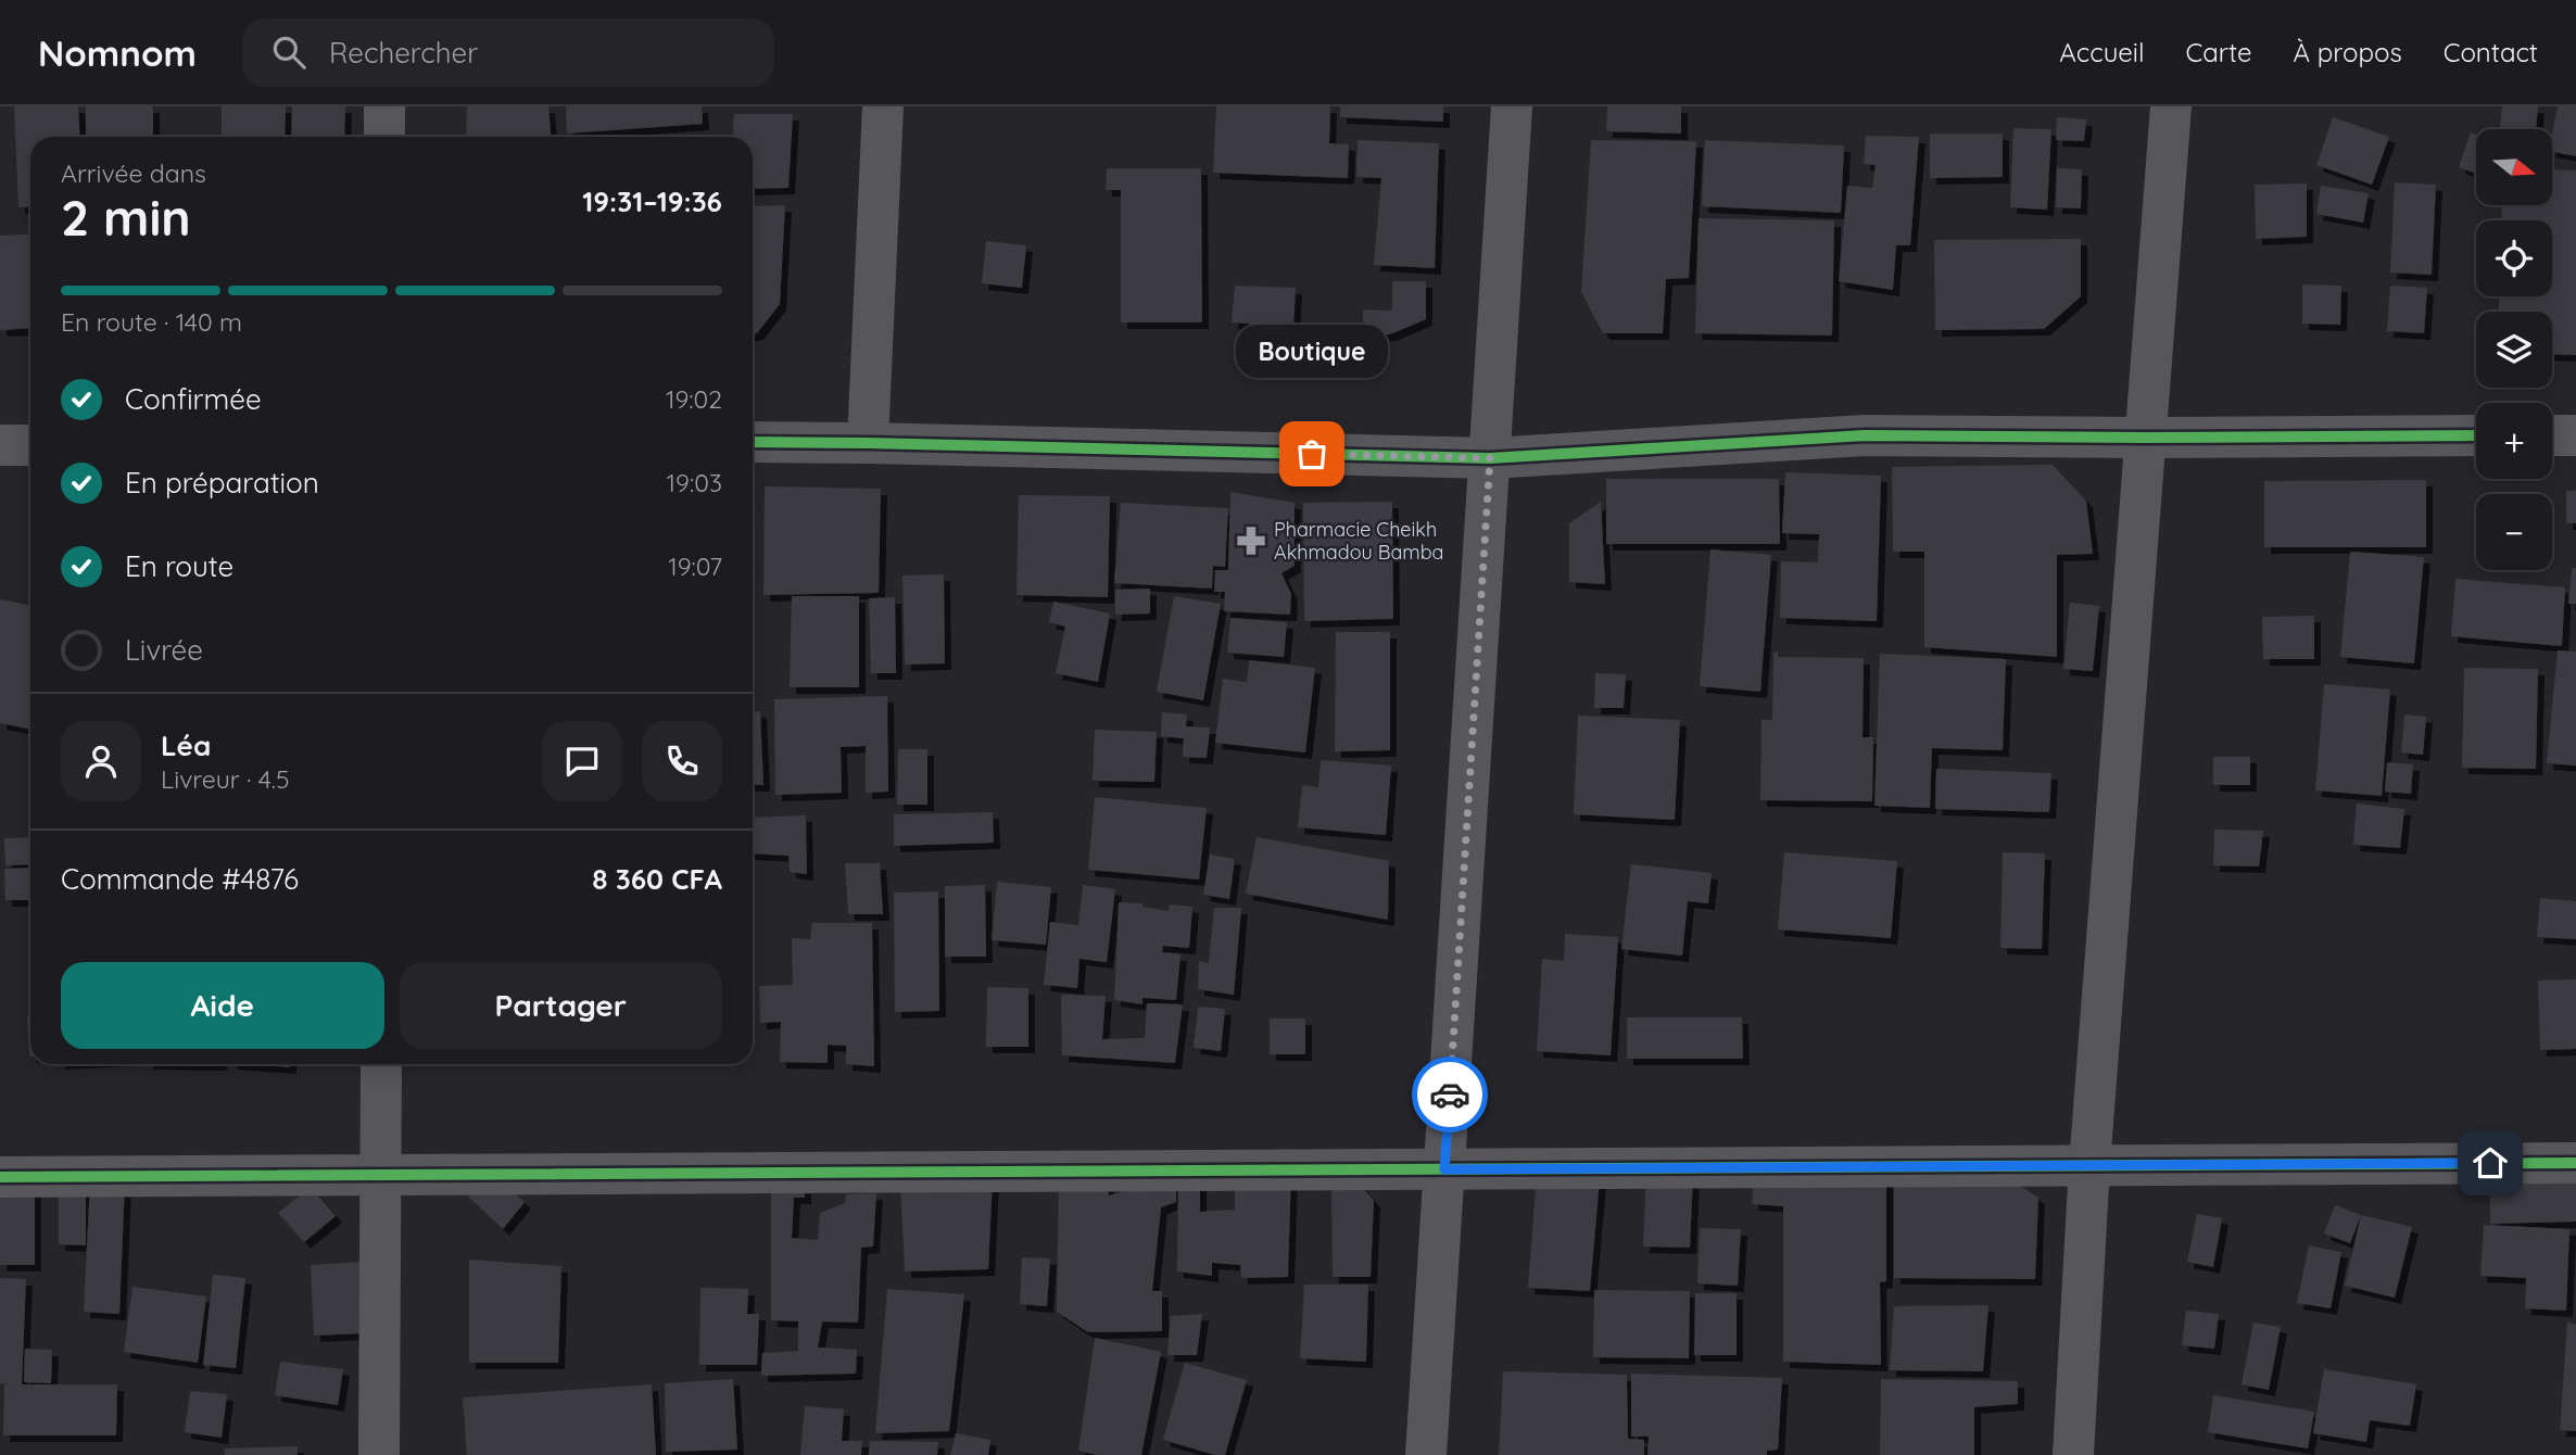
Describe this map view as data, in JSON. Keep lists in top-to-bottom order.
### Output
{
  "places": {
    "other": ["Boutique"],
    "pharmacy": ["Pharmacie Cheikh Akhmadou Bamba"]
  },
  "north": "right",
  "page": {
    "header": "Nomnom",
    "search": "Rechercher",
    "nav": [
      "Accueil",
      "Carte",
      "À propos",
      "Contact"
    ],
    "map_buttons": ["+", "−"],
    "heading": ["2 min", "Arrivée dans", "19:31–19:36"],
    "panel": [
      "Léa",
      "Livreur · 4.5",
      "Commande #4876",
      "8 360 CFA"
    ],
    "bar": "En route · 140 m",
    "bubble": "Boutique",
    "list": [
      ["Confirmée", "19:02"],
      ["En préparation", "19:03"],
      ["En route", "19:07"],
      "Livrée"
    ],
    "buttons": ["Aide", "Partager"]
  }
}
